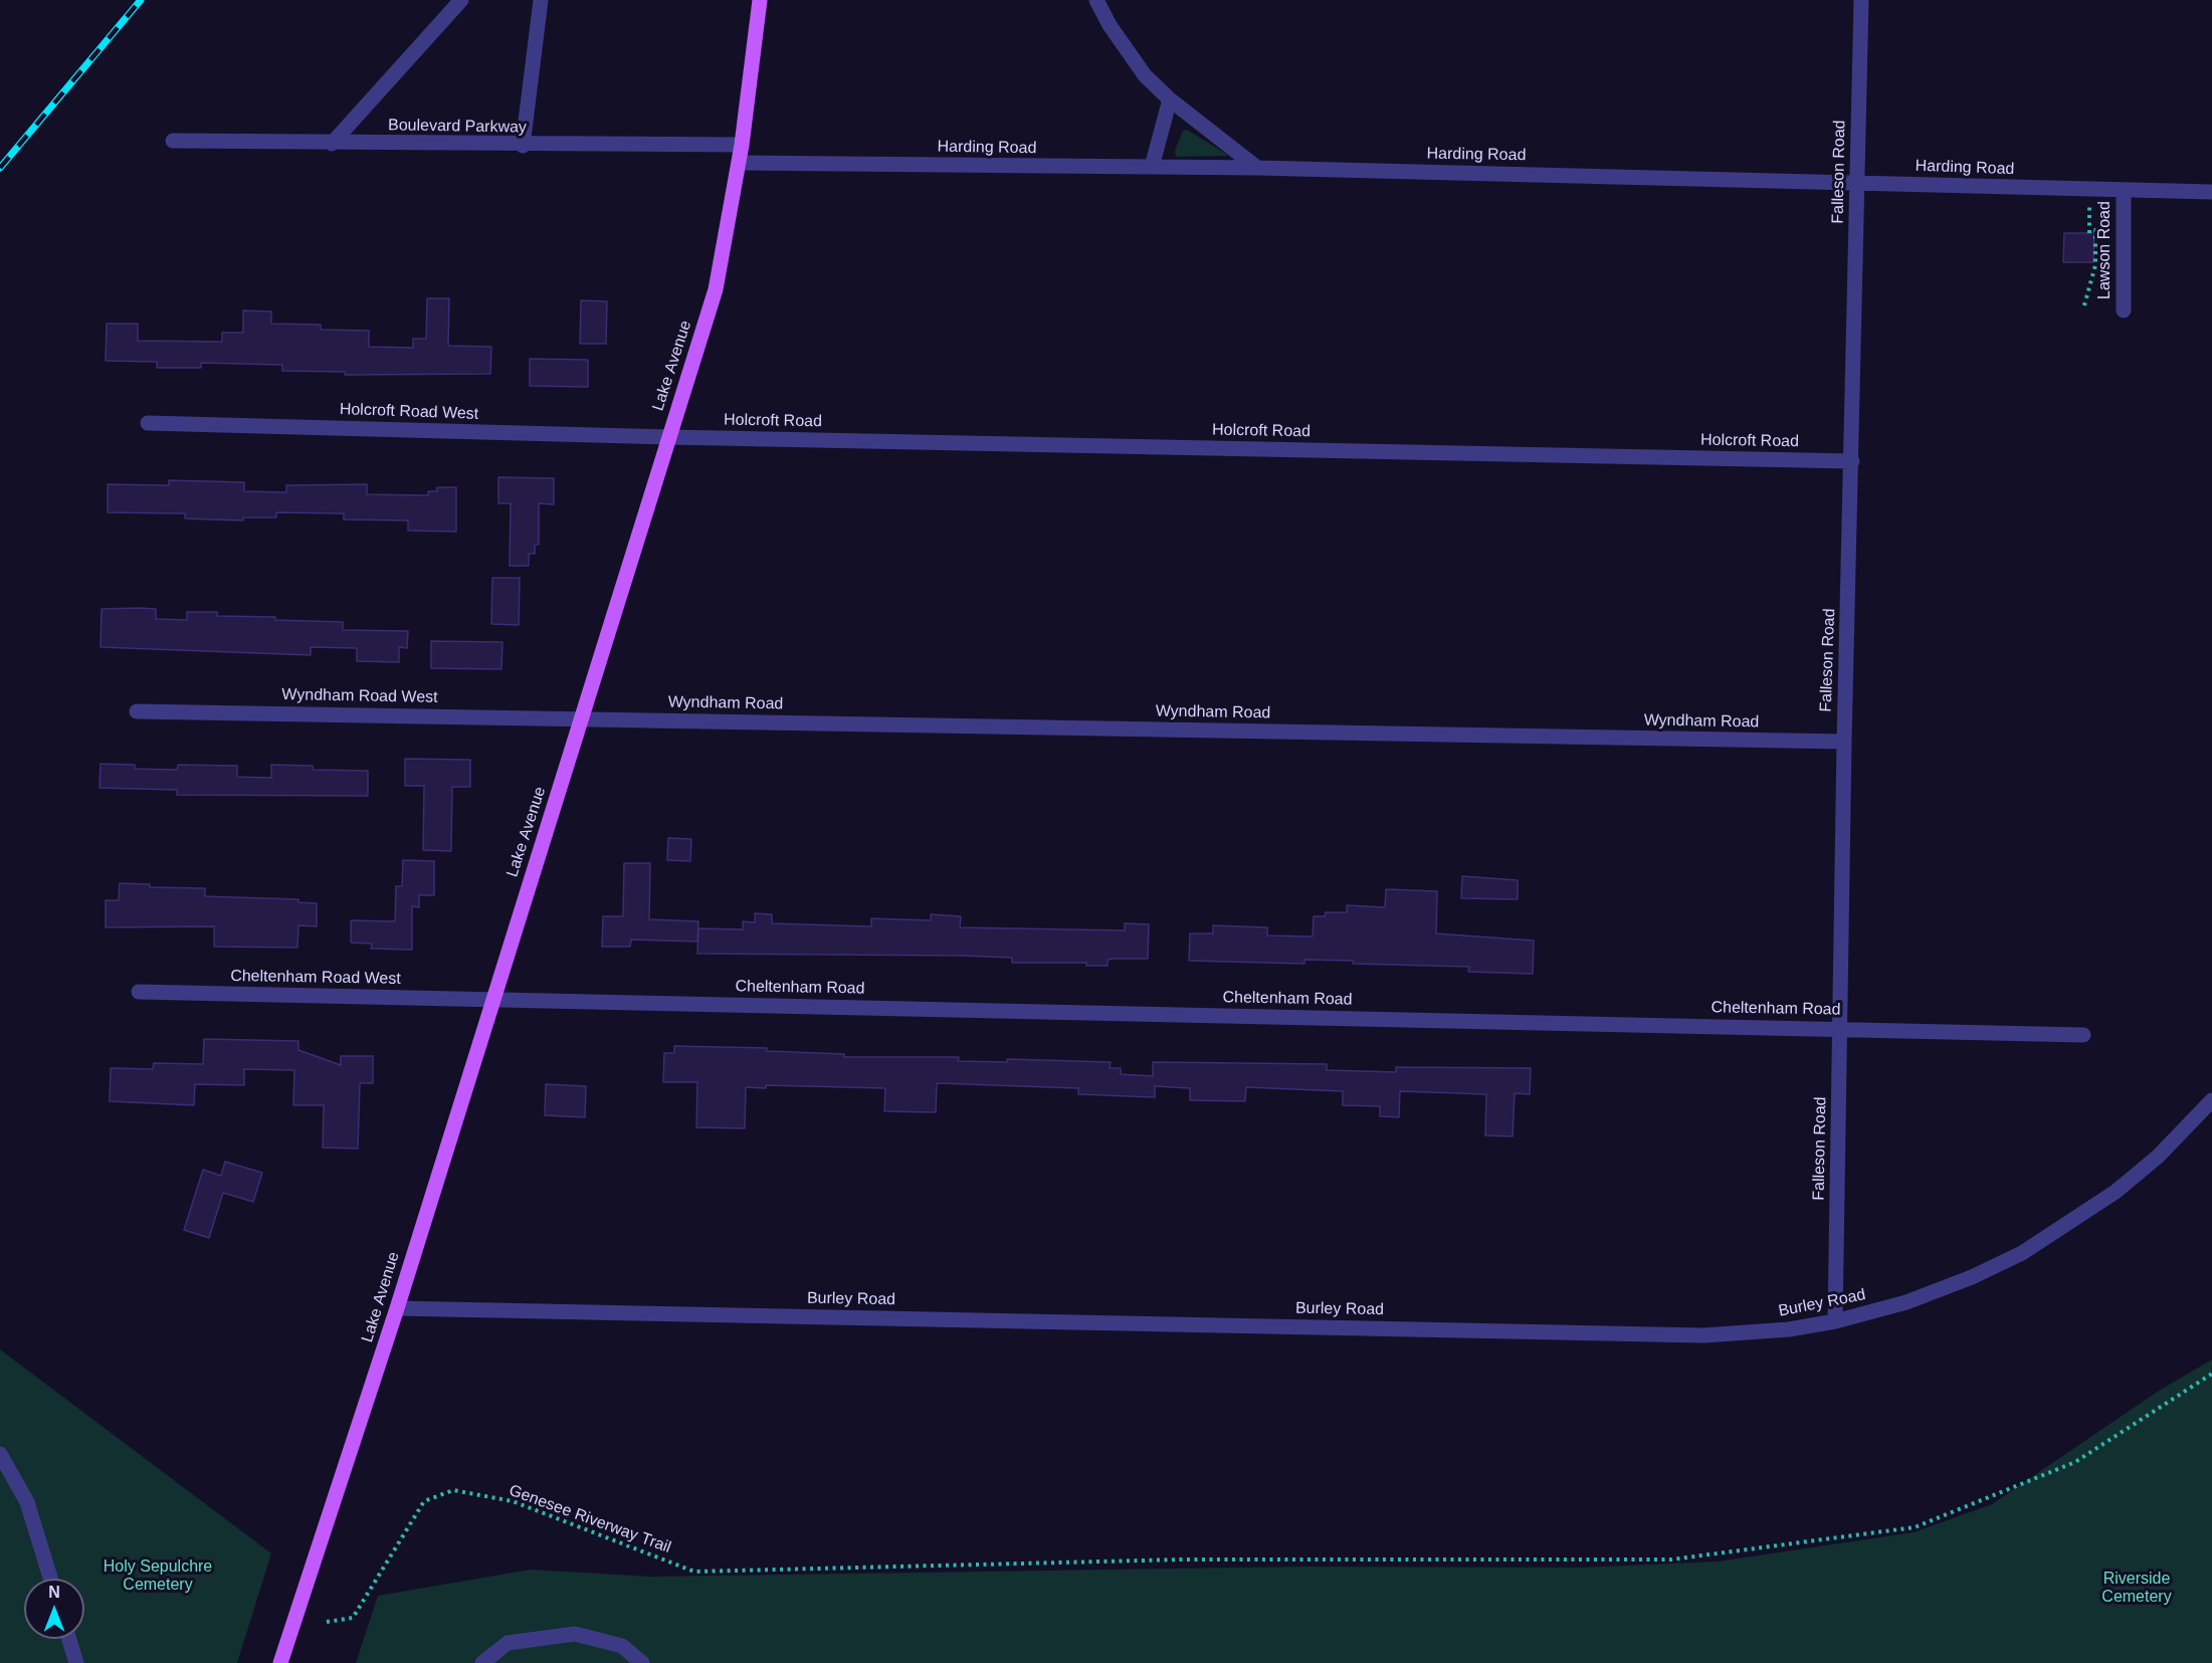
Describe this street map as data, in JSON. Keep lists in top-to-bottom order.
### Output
{
  "streets": {
    "main road": ["Lake Avenue"],
    "street": [
      "Boulevard Parkway",
      "Harding Road",
      "Falleson Road",
      "Lawson Road",
      "Holcroft Road West",
      "Holcroft Road",
      "Wyndham Road West",
      "Wyndham Road",
      "Cheltenham Road West",
      "Cheltenham Road",
      "Burley Road"
    ],
    "path": ["Genesee Riverway Trail"]
  },
  "crossings": [
    ["Boulevard Parkway", "Lake Avenue"],
    ["Harding Road", "Falleson Road"],
    ["Harding Road", "Lawson Road"],
    ["Harding Road", "Lake Avenue"],
    ["Falleson Road", "Holcroft Road"],
    ["Falleson Road", "Wyndham Road"],
    ["Falleson Road", "Cheltenham Road"],
    ["Falleson Road", "Burley Road"],
    ["Lake Avenue", "Holcroft Road West"],
    ["Lake Avenue", "Holcroft Road"],
    ["Lake Avenue", "Wyndham Road West"],
    ["Lake Avenue", "Wyndham Road"],
    ["Lake Avenue", "Cheltenham Road West"],
    ["Lake Avenue", "Cheltenham Road"],
    ["Lake Avenue", "Burley Road"],
    ["Holcroft Road West", "Holcroft Road"],
    ["Wyndham Road West", "Wyndham Road"],
    ["Cheltenham Road West", "Cheltenham Road"]
  ],
  "parks": ["Holy Sepulchre Cemetery", "Riverside Cemetery"],
  "north": "top"
}
